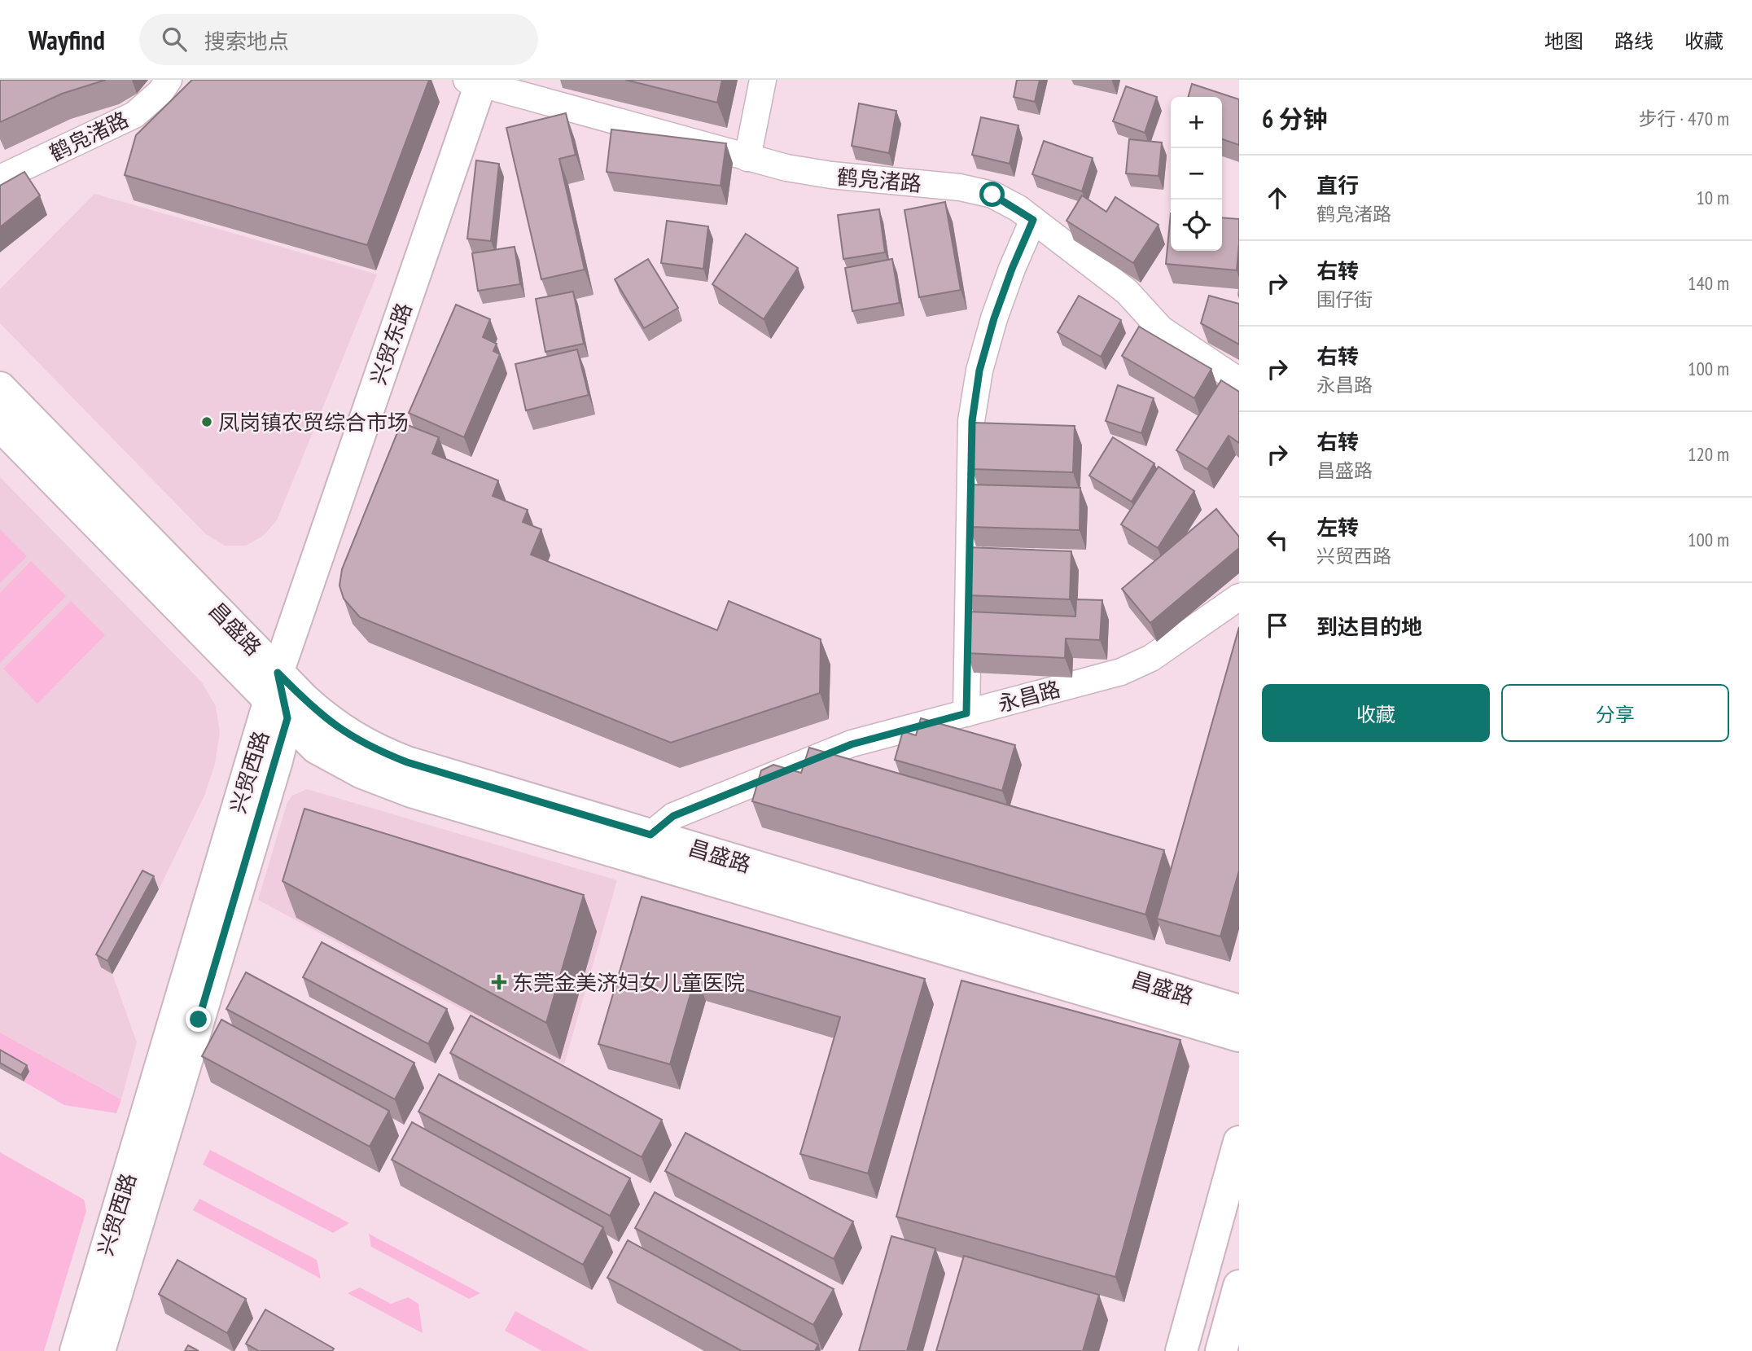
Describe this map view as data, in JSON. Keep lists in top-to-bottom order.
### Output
{
  "streets": {
    "street": [
      "鹤凫渚路",
      "兴贸东路",
      "昌盛路",
      "永昌路",
      "兴贸西路"
    ]
  },
  "crossings": [
    ["鹤凫渚路", "兴贸东路"],
    ["兴贸东路", "昌盛路"],
    ["兴贸东路", "兴贸西路"],
    ["昌盛路", "永昌路"],
    ["昌盛路", "兴贸西路"]
  ],
  "places": {
    "other": ["凤岗镇农贸综合市场"],
    "health": ["东莞金美济妇女儿童医院"]
  },
  "page": {
    "header": "Wayfind",
    "search": "搜索地点",
    "nav": ["地图", "路线", "收藏"],
    "heading": ["6 分钟", "步行 · 470 m"],
    "map_buttons": ["+", "−"],
    "list": [
      ["直行", "鹤凫渚路", "10 m"],
      ["右转", "围仔街", "140 m"],
      ["右转", "永昌路", "100 m"],
      ["右转", "昌盛路", "120 m"],
      ["左转", "兴贸西路", "100 m"],
      "到达目的地"
    ],
    "buttons": ["收藏", "分享"]
  }
}
